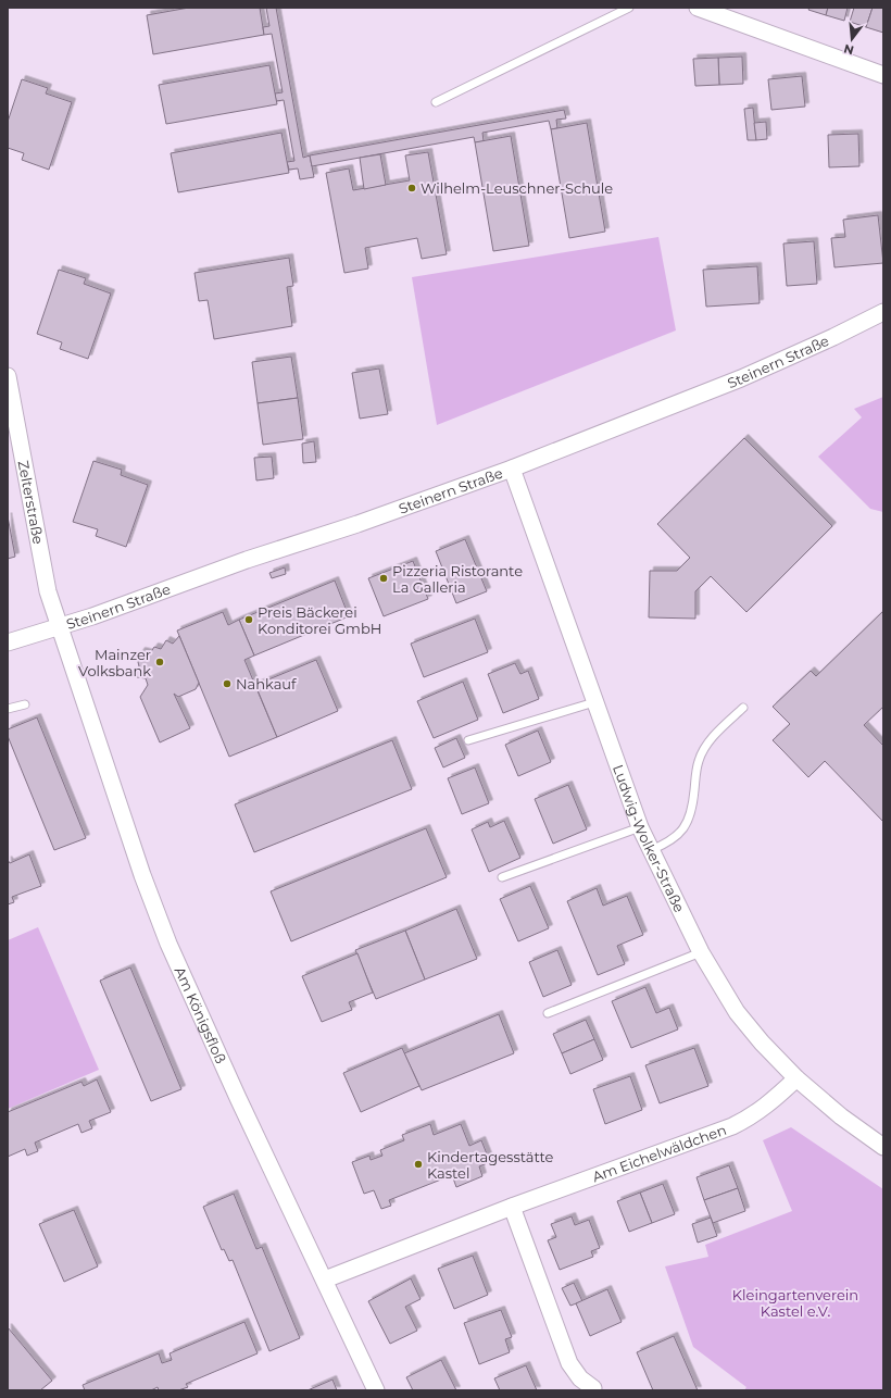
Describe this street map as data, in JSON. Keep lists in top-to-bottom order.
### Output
{
  "streets": {
    "street": [
      "Steinern Straße",
      "Zelterstraße",
      "Ludwig-Wolker-Straße",
      "Am Königsfloß",
      "Am Eichelwäldchen"
    ]
  },
  "crossings": [
    ["Steinern Straße", "Zelterstraße"],
    ["Steinern Straße", "Ludwig-Wolker-Straße"],
    ["Steinern Straße", "Am Königsfloß"],
    ["Zelterstraße", "Am Königsfloß"],
    ["Ludwig-Wolker-Straße", "Am Eichelwäldchen"],
    ["Am Königsfloß", "Am Eichelwäldchen"]
  ],
  "parks": ["Kleingartenverein Kastel e.V."],
  "places": [
    "Wilhelm-Leuschner-Schule",
    "Pizzeria Ristorante La Galleria",
    "Preis Bäckerei Konditorei GmbH",
    "Mainzer Volksbank",
    "Nahkauf",
    "Kindertagesstätte Kastel"
  ],
  "north": "bottom"
}
